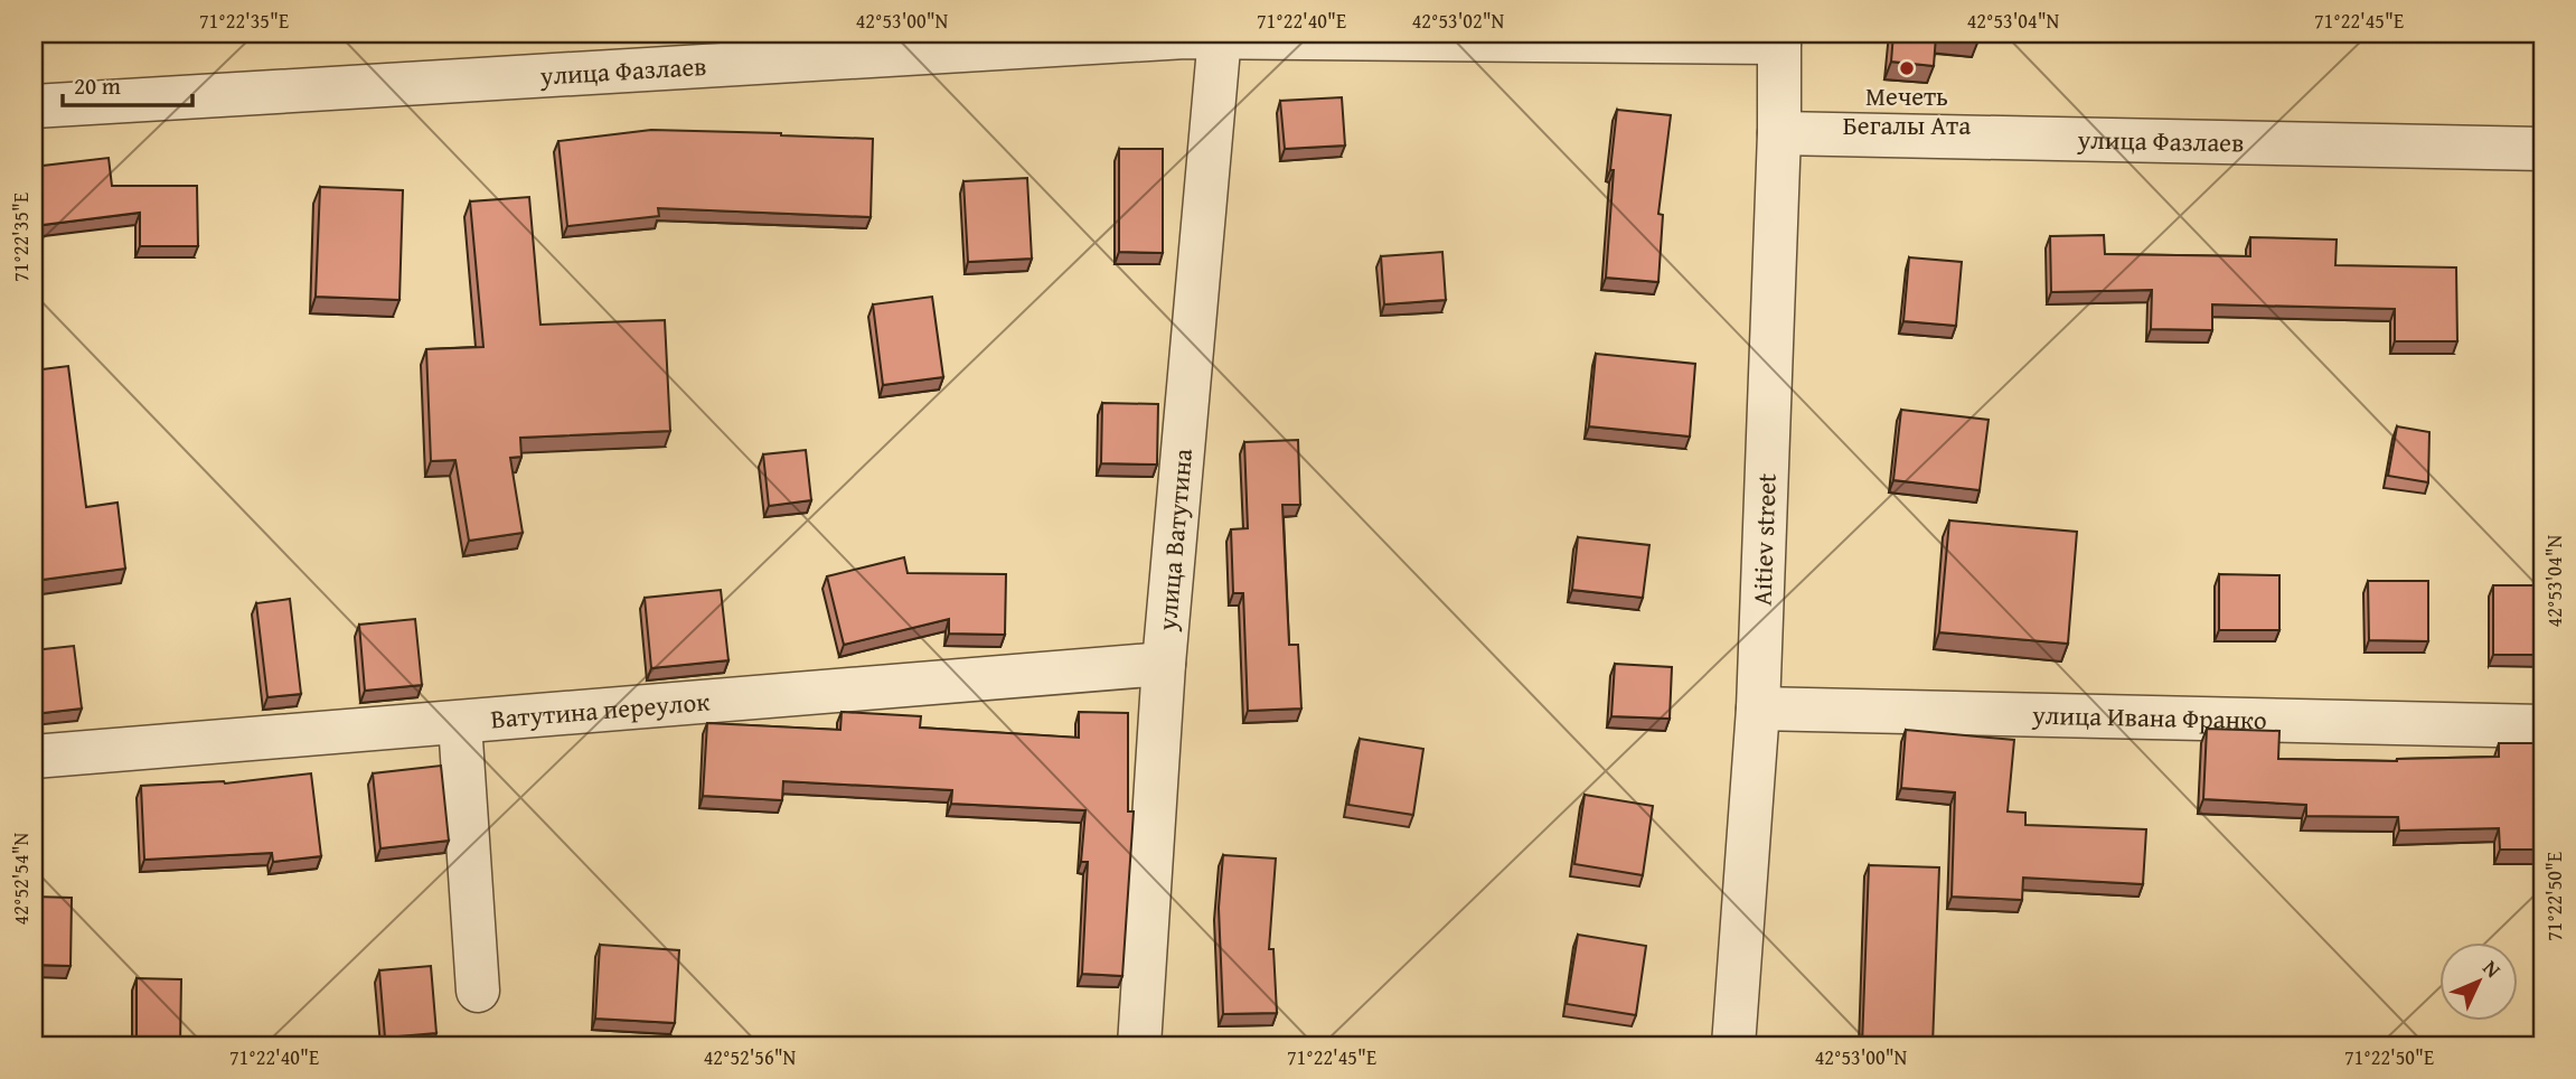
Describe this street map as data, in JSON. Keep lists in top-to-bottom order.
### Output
{
  "streets": {
    "street": [
      "улица Фазлаев",
      "Aitiev street",
      "улица Ватутина",
      "Ватутина переулок",
      "улица Ивана Франко"
    ]
  },
  "crossings": [
    ["улица Фазлаев", "Aitiev street"],
    ["улица Фазлаев", "улица Ватутина"],
    ["Aitiev street", "улица Ивана Франко"],
    ["улица Ватутина", "Ватутина переулок"]
  ],
  "places": ["Мечеть Бегалы Ата"],
  "scale_bar": "20 m",
  "north": "top right",
  "coordinates": [
    "71°22'35\"E",
    "42°53'00\"N",
    "71°22'40\"E",
    "42°53'02\"N",
    "42°53'04\"N",
    "71°22'45\"E",
    "42°52'54\"N",
    "71°22'50\"E",
    "42°52'56\"N"
  ]
}
